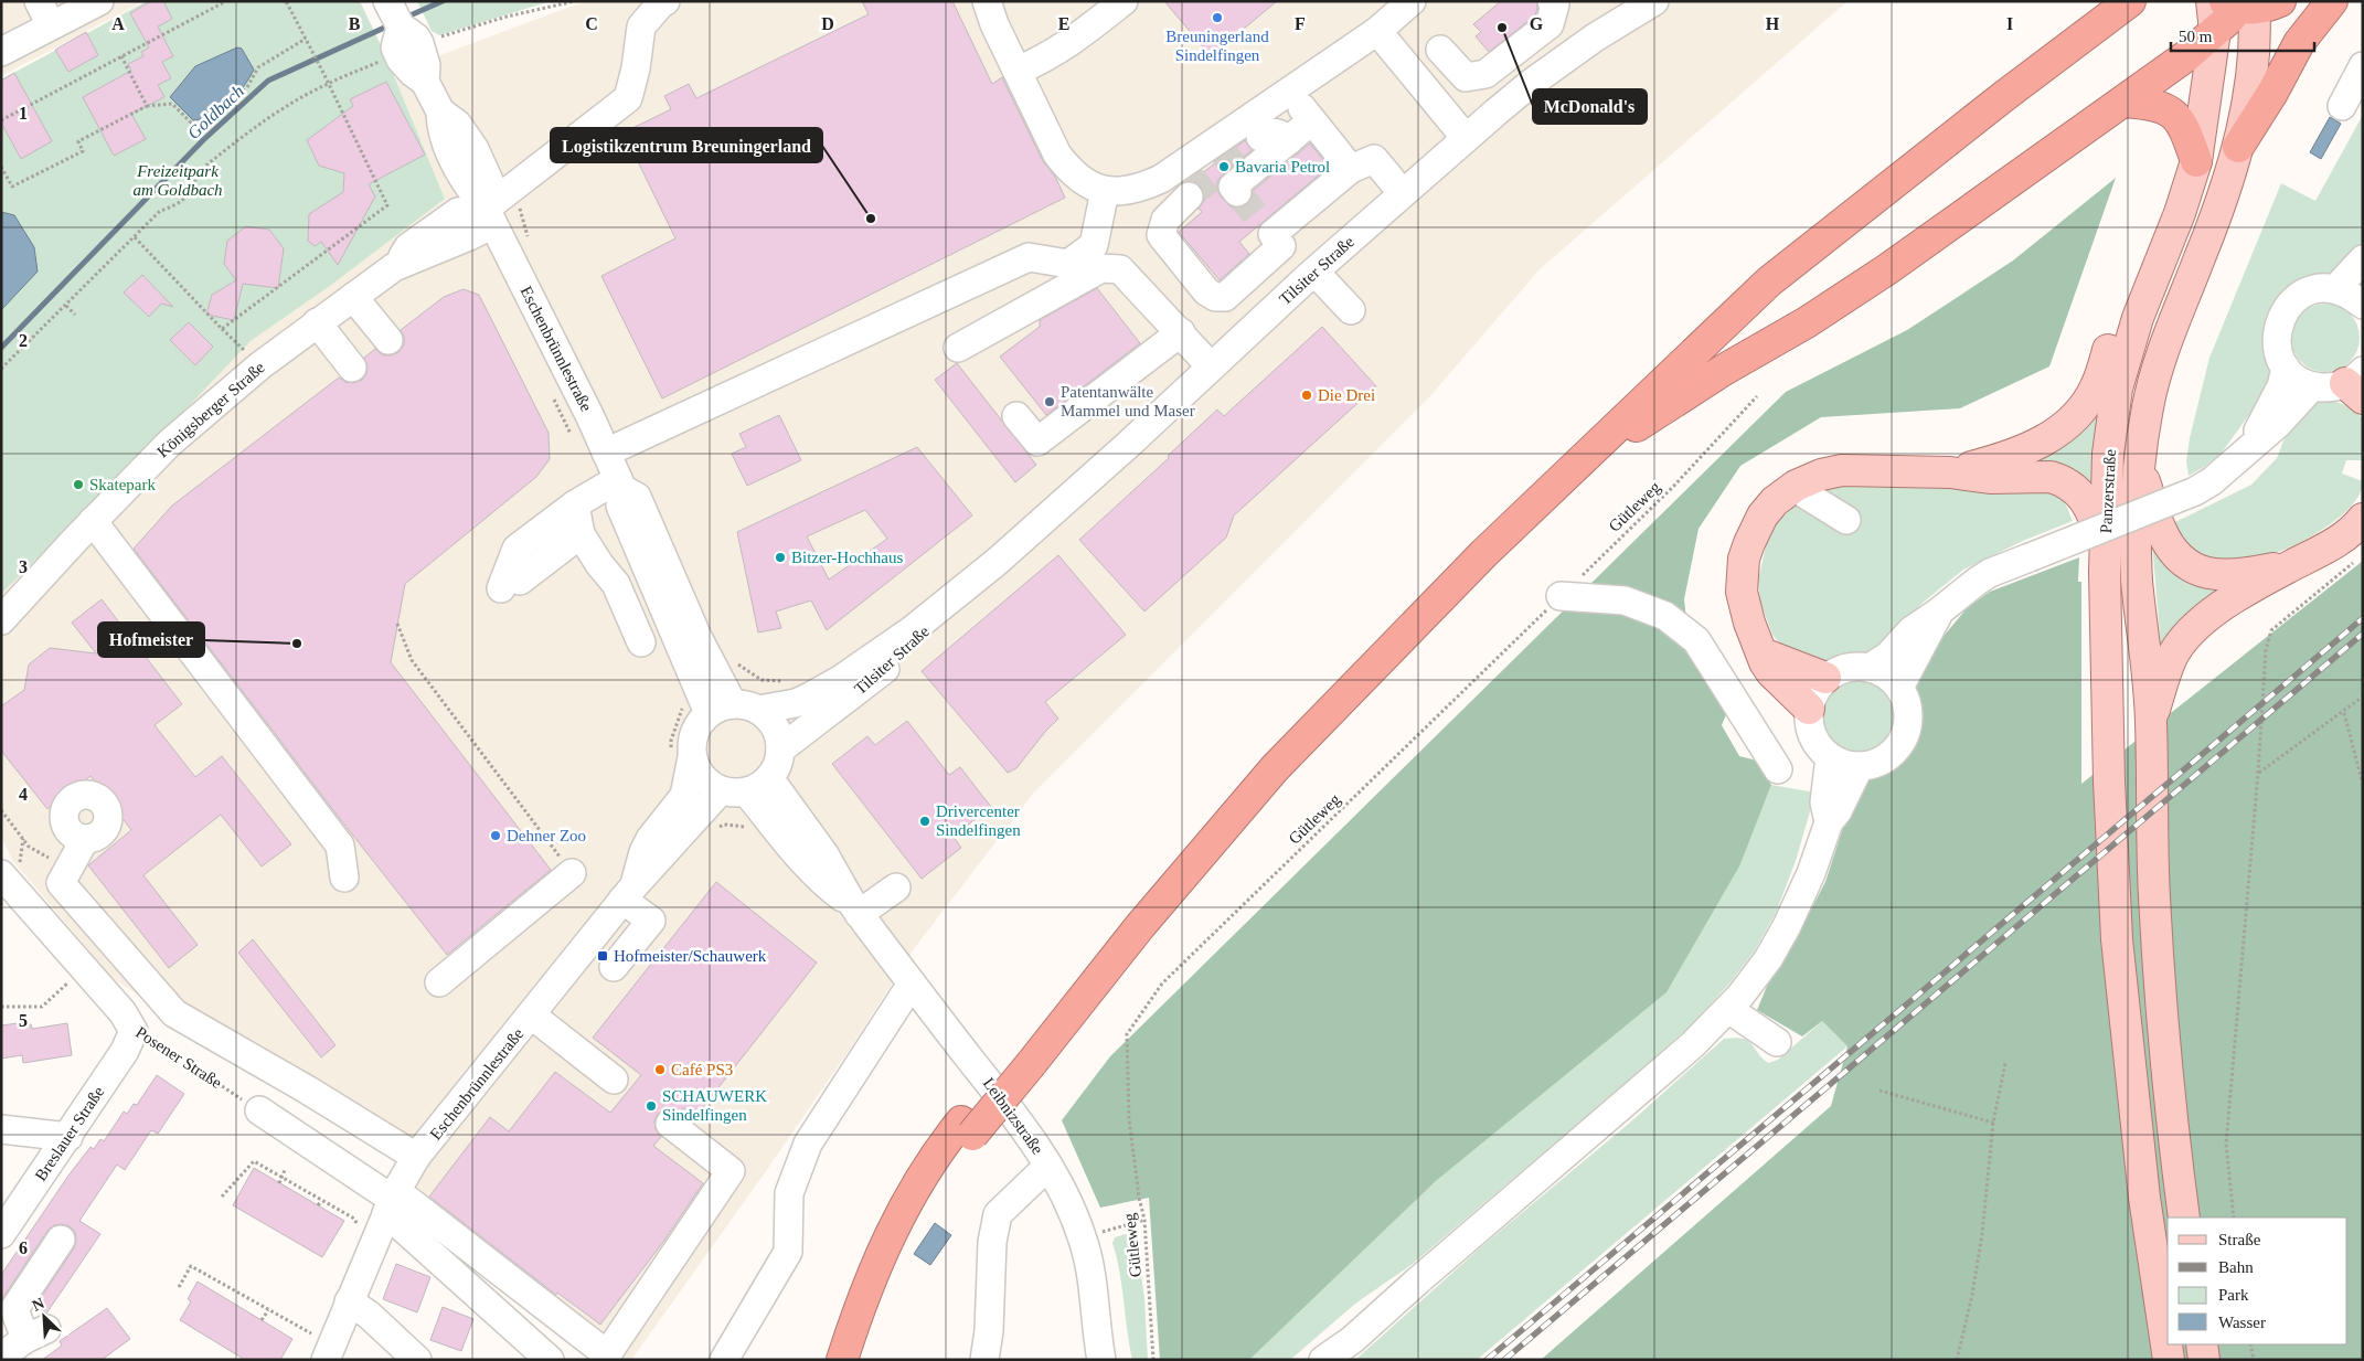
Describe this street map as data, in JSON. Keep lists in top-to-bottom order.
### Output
{
  "streets": {
    "main road": ["Panzerstraße"],
    "street": [
      "Tilsiter Straße",
      "Eschenbrünnlestraße",
      "Königsberger Straße",
      "Posener Straße",
      "Leibnizstraße",
      "Breslauer Straße"
    ],
    "path": ["Gütleweg"]
  },
  "crossings": [
    ["Tilsiter Straße", "Eschenbrünnlestraße"],
    ["Tilsiter Straße", "Leibnizstraße"],
    ["Eschenbrünnlestraße", "Königsberger Straße"],
    ["Eschenbrünnlestraße", "Leibnizstraße"],
    ["Posener Straße", "Breslauer Straße"]
  ],
  "water": ["Goldbach"],
  "parks": ["Freizeitpark am Goldbach"],
  "places": {
    "other": [
      "Breuningerland Sindelfingen",
      "McDonald's",
      "Bavaria Petrol",
      "Logistikzentrum Breuningerland",
      "Die Drei",
      "Patentanwälte Mammel und Maser",
      "Skatepark",
      "Bitzer-Hochhaus",
      "Hofmeister",
      "Drivercenter Sindelfingen",
      "Dehner Zoo",
      "Café PS3",
      "SCHAUWERK Sindelfingen"
    ],
    "transit": ["Hofmeister/Schauwerk"]
  },
  "legend": [
    "Straße",
    "Bahn",
    "Park",
    "Wasser"
  ],
  "scale_bar": "50 m",
  "north": "top left",
  "grid": {
    "columns": [
      "A",
      "B",
      "C",
      "D",
      "E",
      "F",
      "G",
      "H",
      "I"
    ],
    "rows": [
      "1",
      "2",
      "3",
      "4",
      "5",
      "6"
    ]
  }
}
